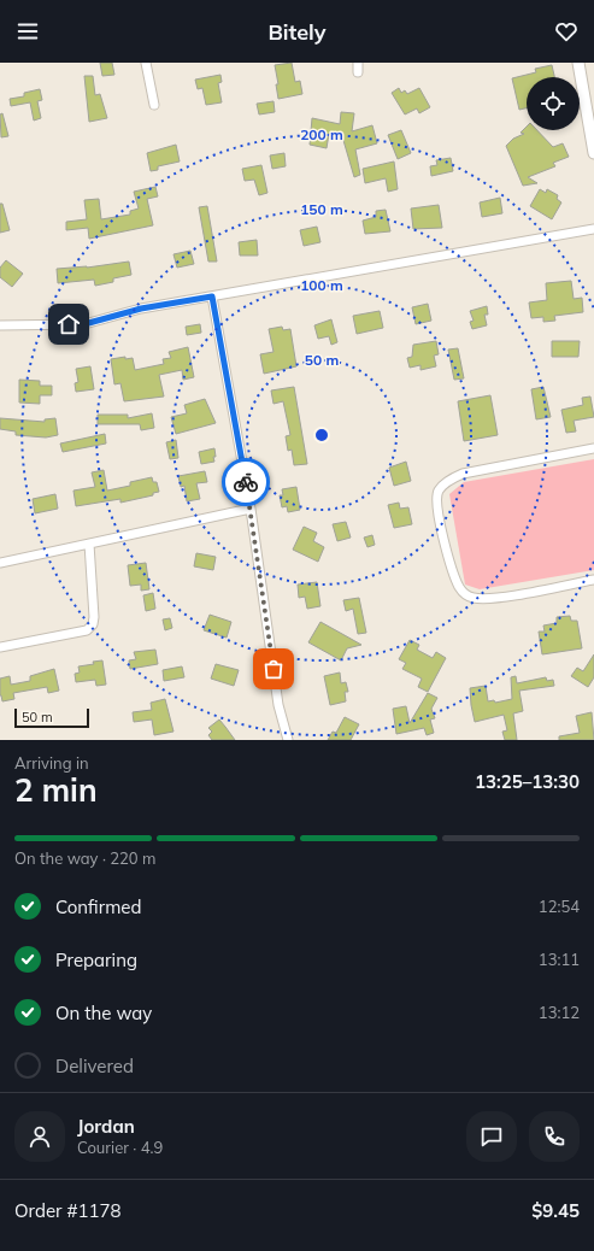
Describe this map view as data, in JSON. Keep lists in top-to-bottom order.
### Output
{
  "scale_bar": "50 m",
  "page": {
    "header": "Bitely",
    "scale": "50 m",
    "heading": ["2 min", "Arriving in", "13:25–13:30"],
    "panel": [
      "Jordan",
      "Courier · 4.9",
      "Order #1178",
      "$9.45"
    ],
    "bar": "On the way · 220 m",
    "list": [
      ["Confirmed", "12:54"],
      ["Preparing", "13:11"],
      ["On the way", "13:12"],
      "Delivered"
    ]
  },
  "rings": [
    "200 m",
    "150 m",
    "100 m",
    "50 m"
  ]
}
